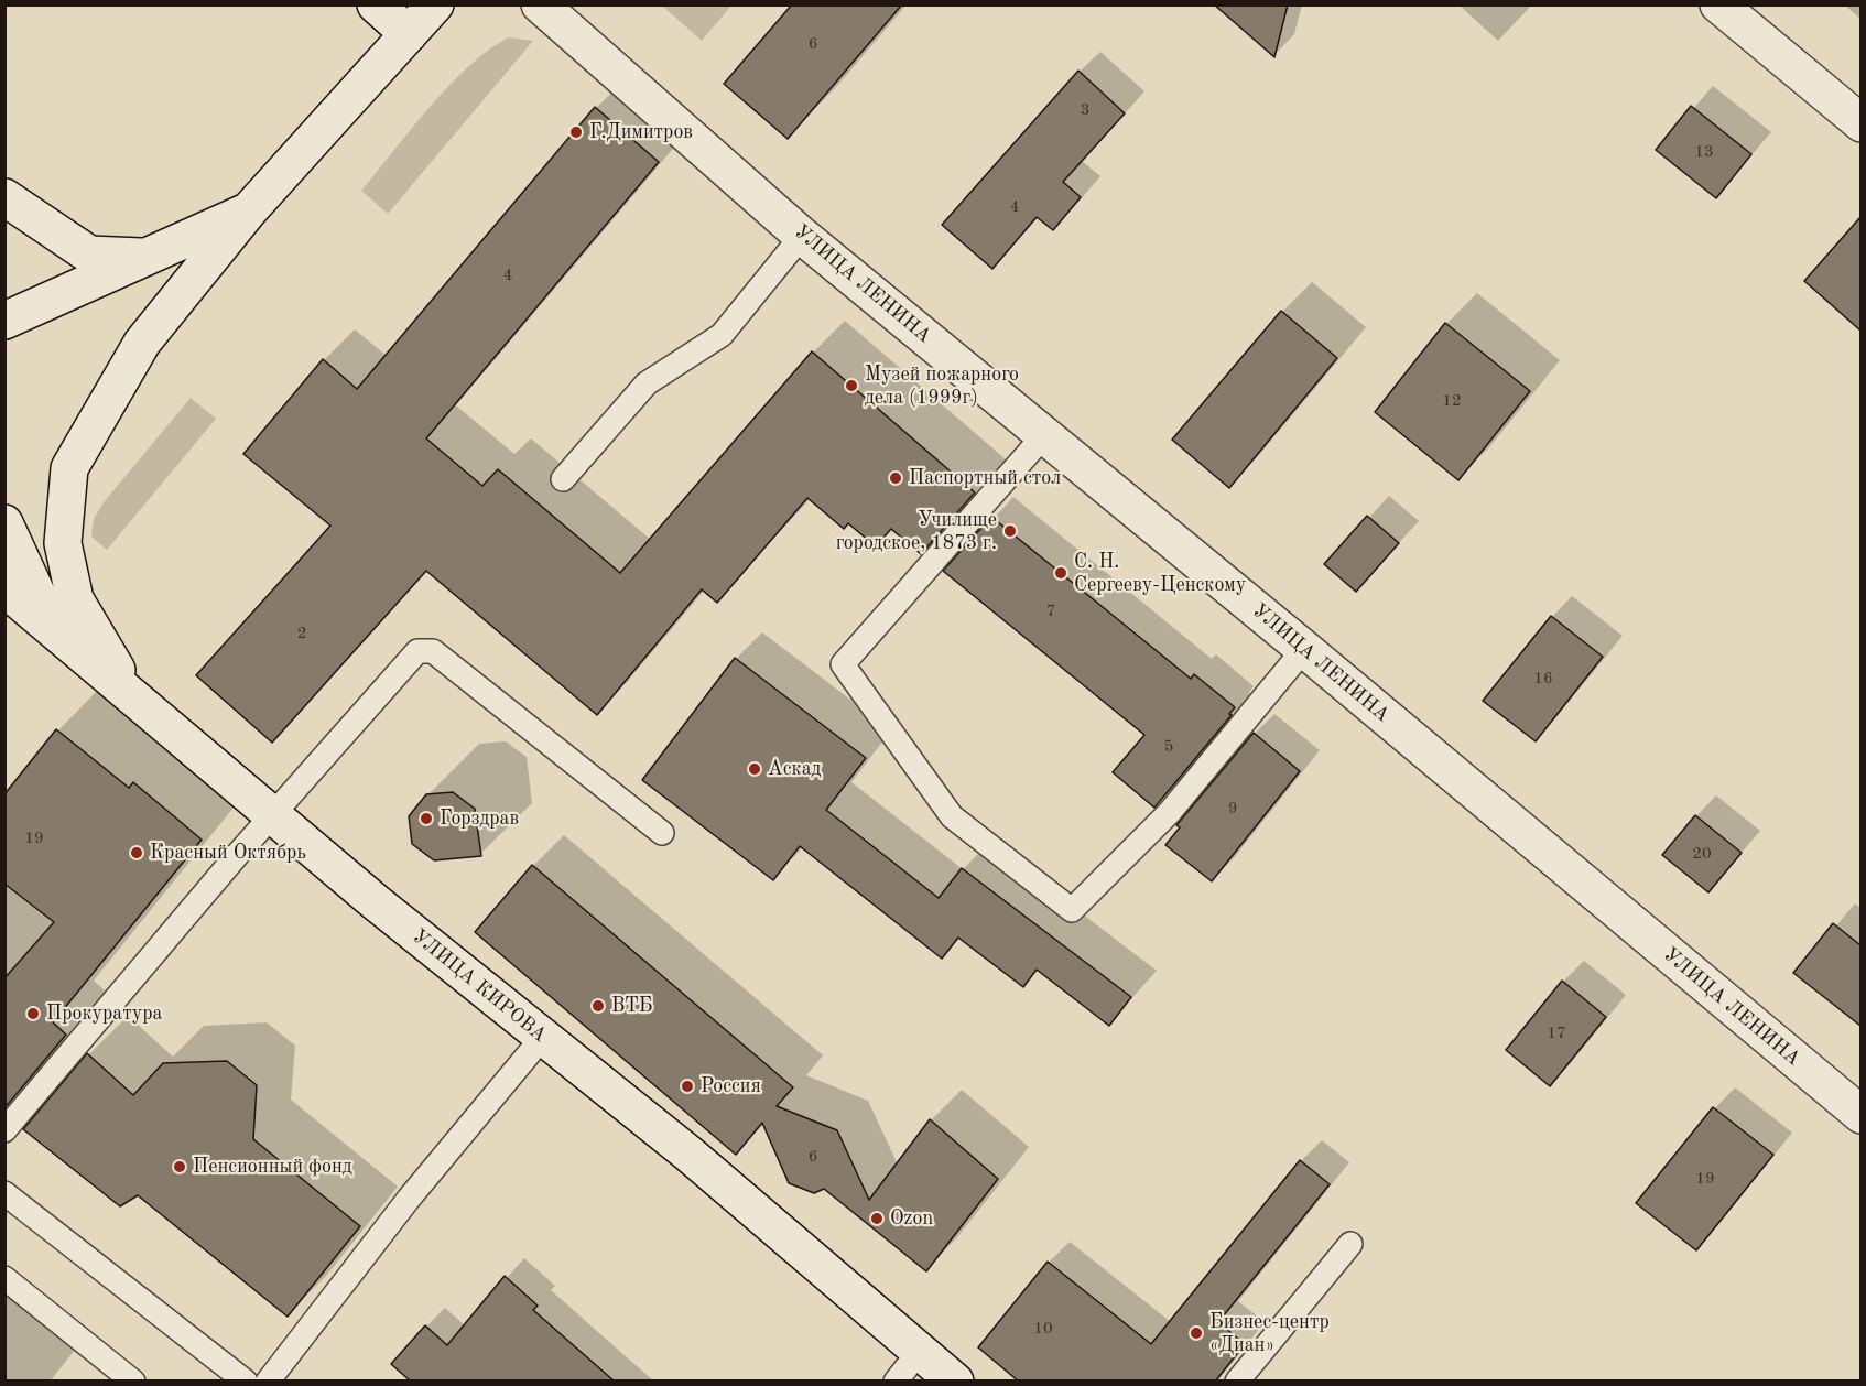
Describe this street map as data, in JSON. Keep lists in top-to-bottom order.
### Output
{
  "streets": {
    "street": ["УЛИЦА ЛЕНИНА", "УЛИЦА КИРОВА"]
  },
  "places": [
    "Г.Димитров",
    "Музей пожарного дела (1999г)",
    "Паспортный стол",
    "Училище городское, 1873 г.",
    "С. Н. Сергееву-Ценскому",
    "Аскад",
    "Горздрав",
    "Красный Октябрь",
    "ВТБ",
    "Прокуратура",
    "Россия",
    "Пенсионный фонд",
    "Ozon",
    "Бизнес-центр «Диан»"
  ],
  "house_numbers": [
    "6",
    "3",
    "13",
    "4",
    "4",
    "12",
    "7",
    "2",
    "16",
    "5",
    "9",
    "19",
    "20",
    "17",
    "6",
    "19",
    "10"
  ]
}
